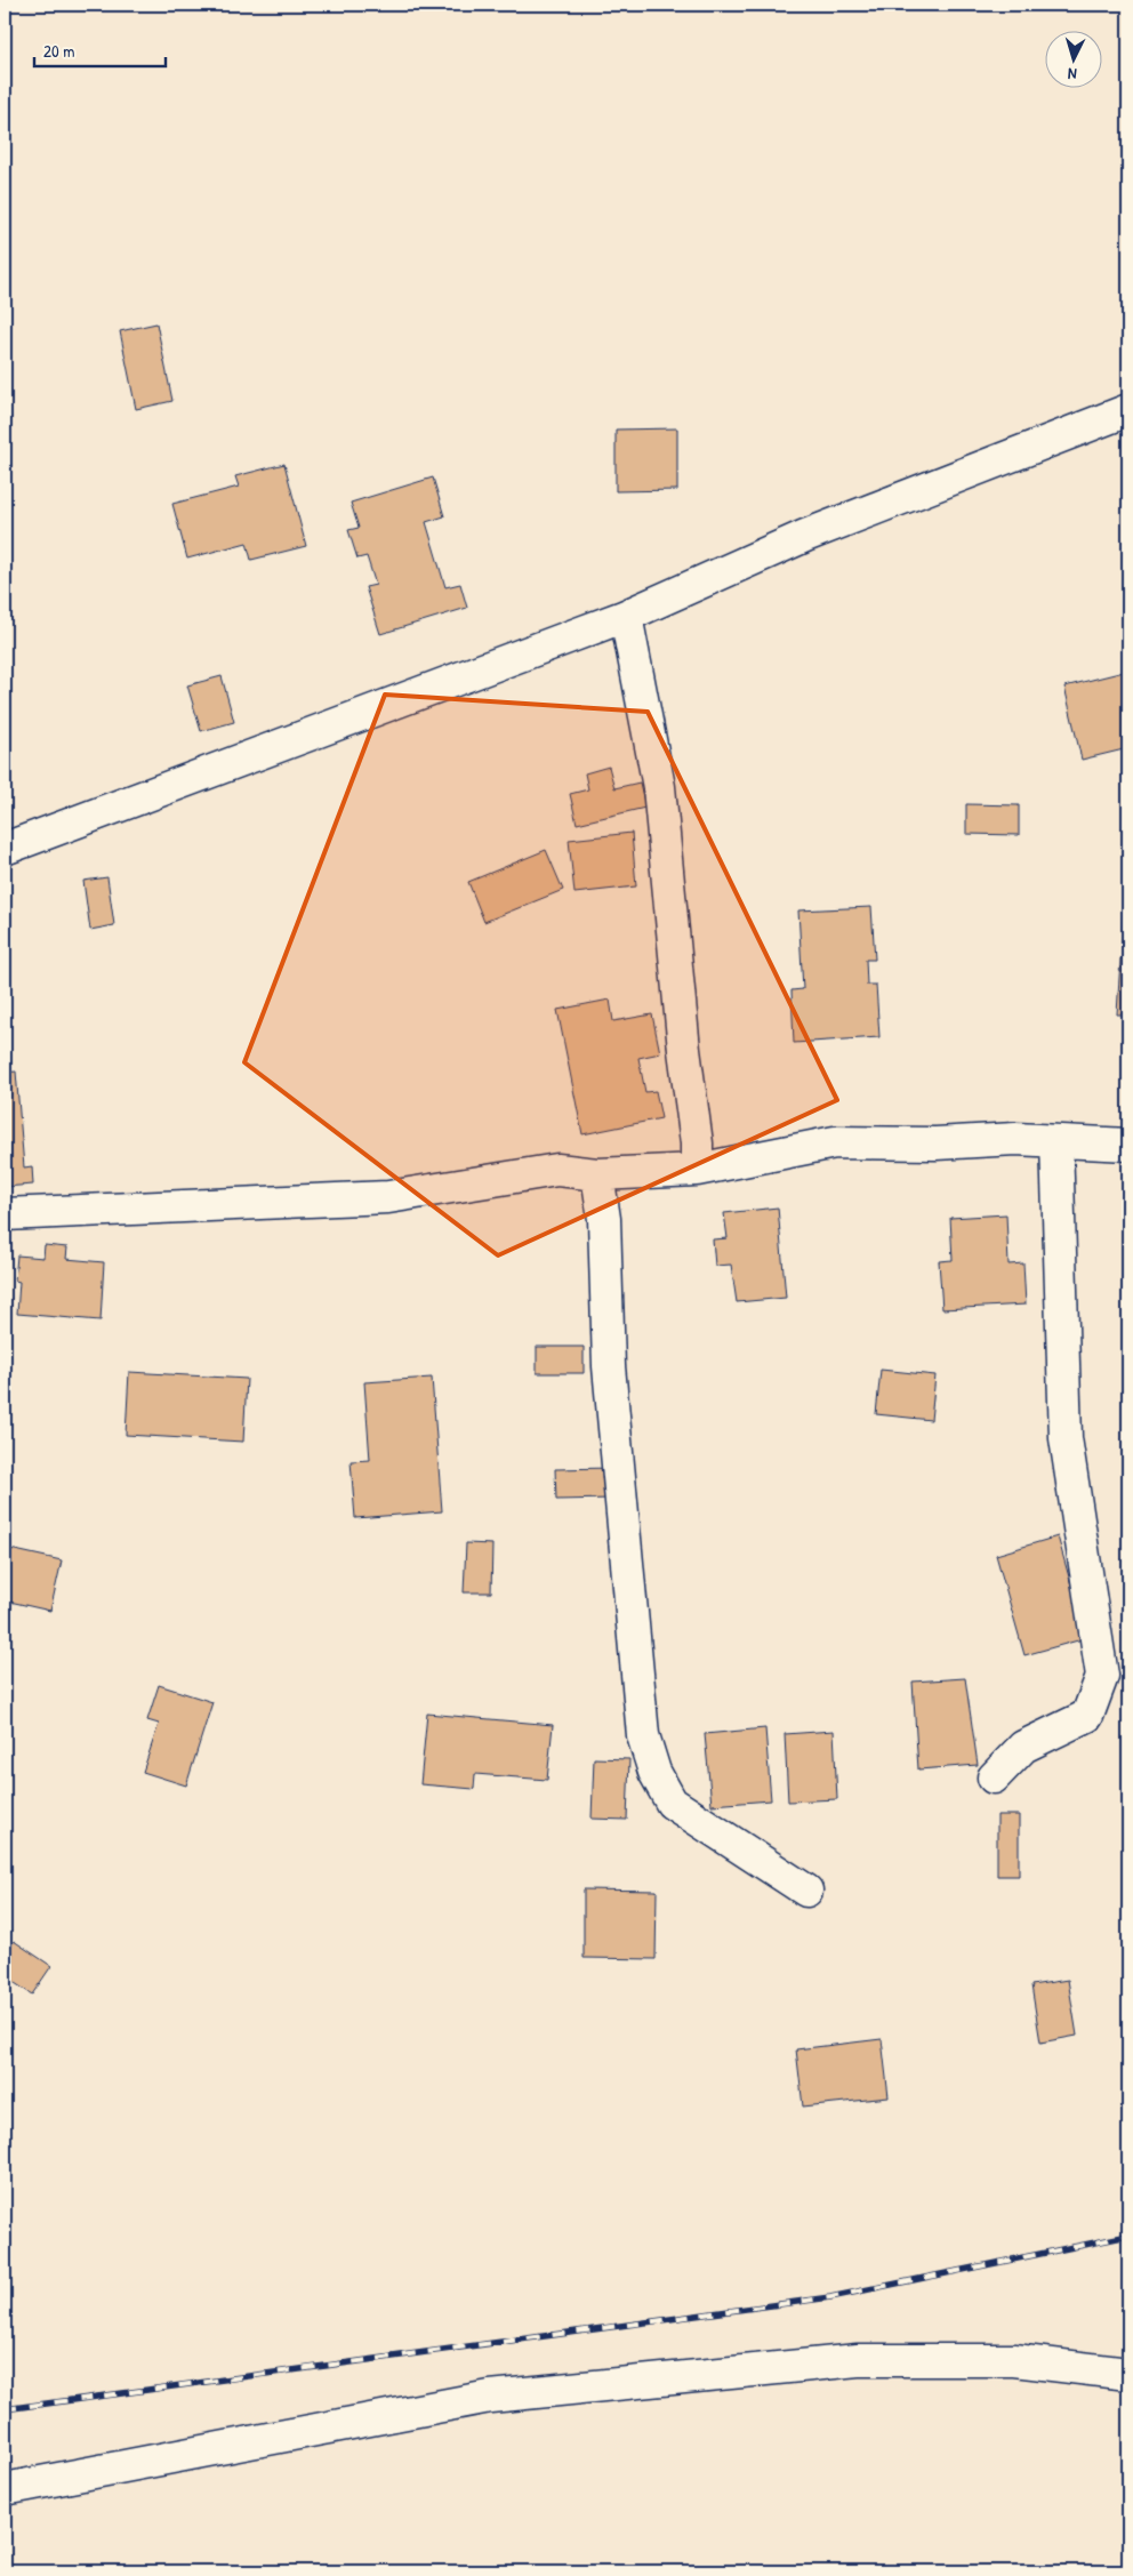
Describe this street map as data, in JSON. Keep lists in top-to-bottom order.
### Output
{
  "scale_bar": "20 m",
  "north": "bottom"
}
